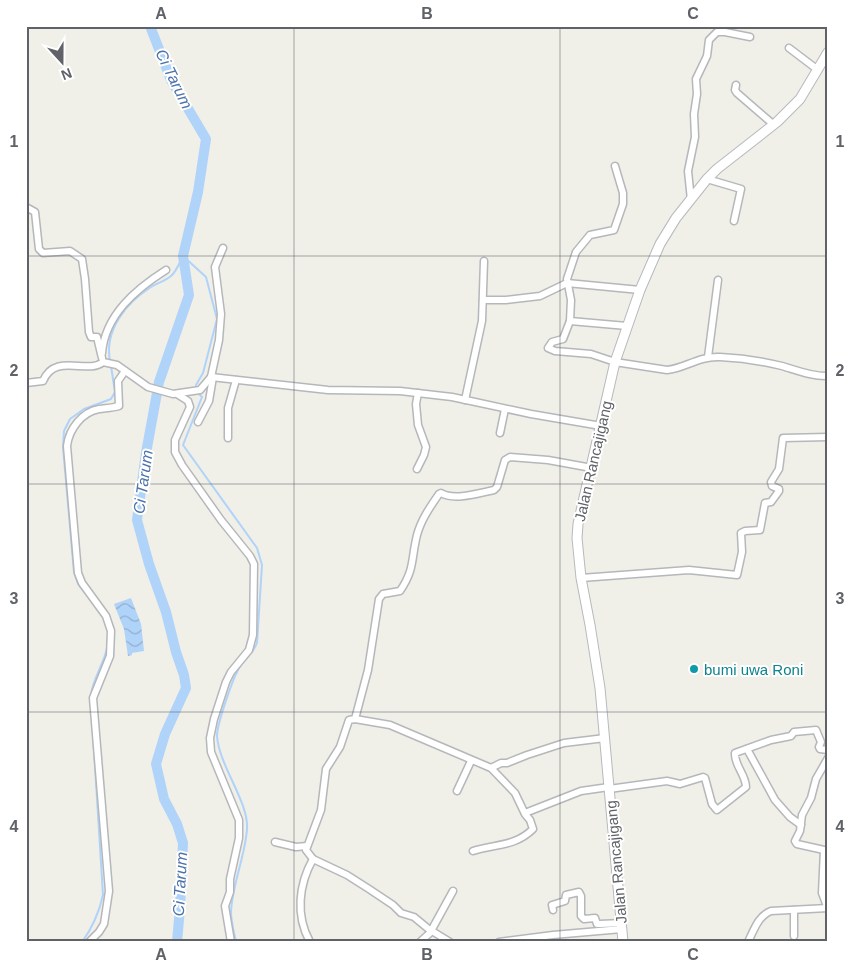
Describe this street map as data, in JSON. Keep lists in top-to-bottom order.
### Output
{
  "streets": {
    "main road": ["Jalan Rancajigang"]
  },
  "water": ["Ci Tarum"],
  "places": ["bumi uwa Roni"],
  "north": "bottom",
  "grid": {
    "columns": ["A", "B", "C"],
    "rows": [
      "1",
      "2",
      "3",
      "4"
    ]
  }
}
